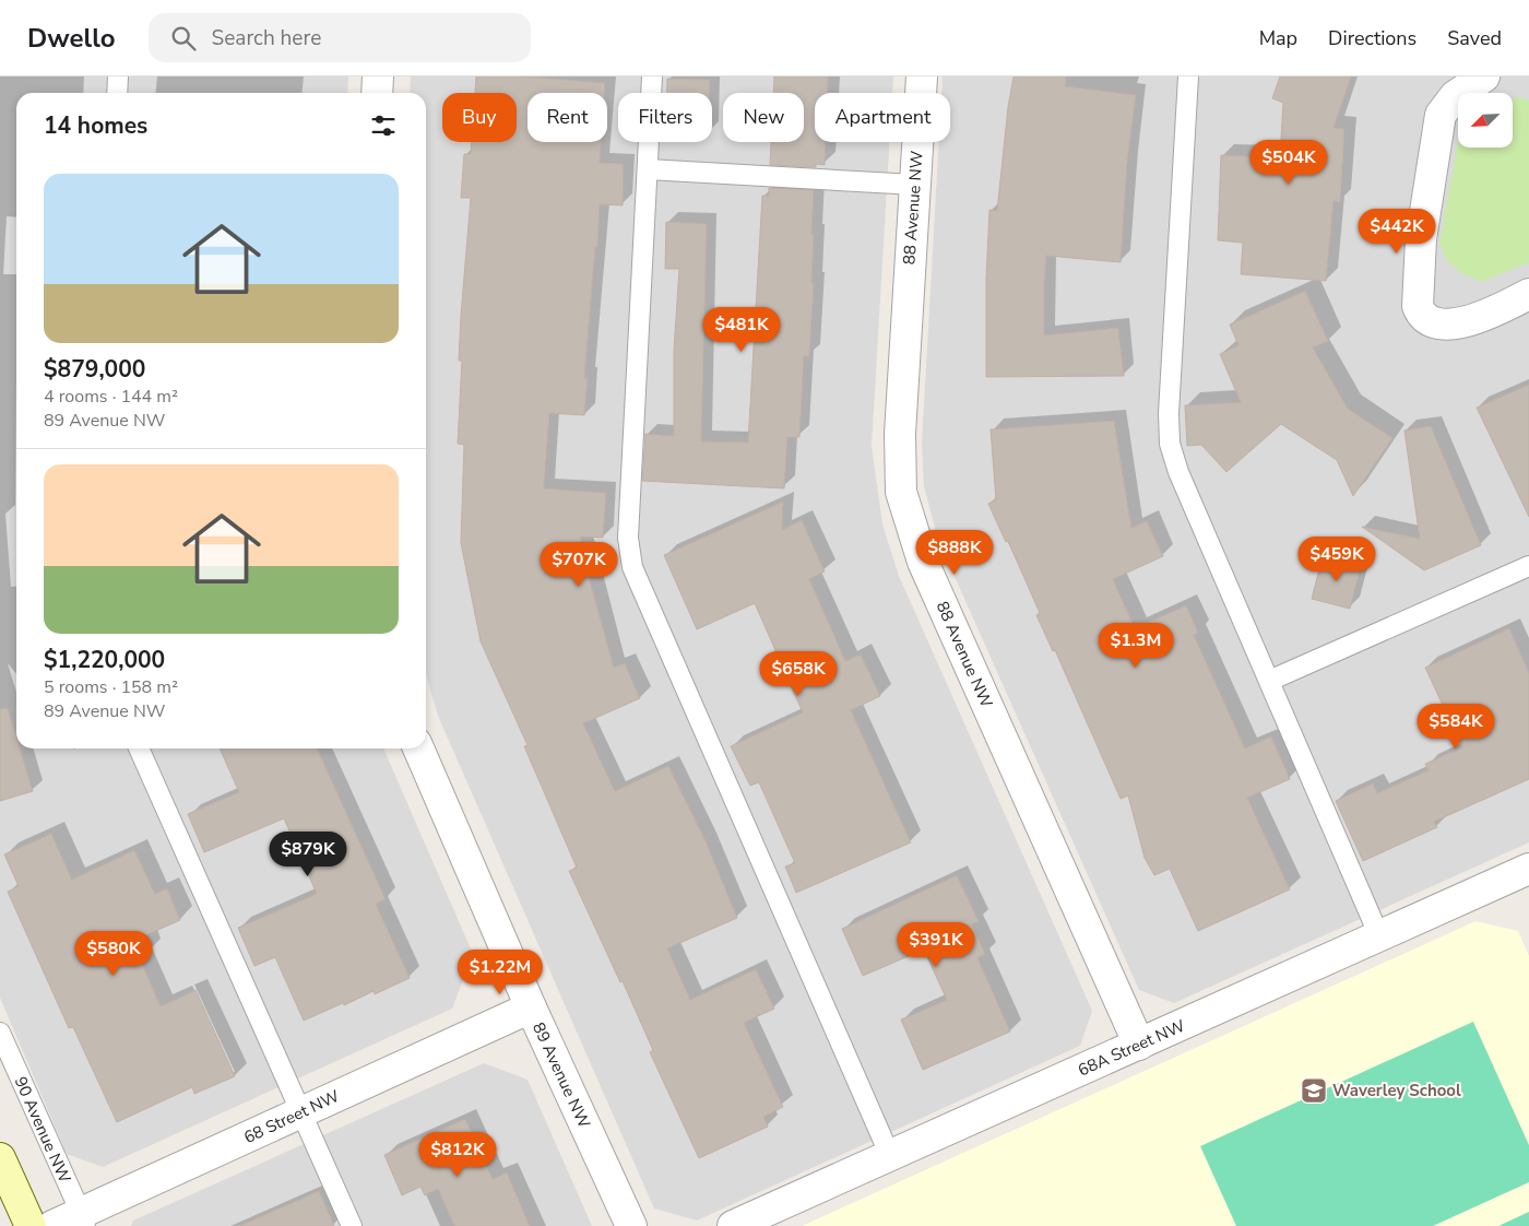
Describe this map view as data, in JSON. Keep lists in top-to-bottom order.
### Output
{
  "streets": {
    "street": [
      "88 Avenue NW",
      "68A Street NW",
      "89 Avenue NW",
      "68 Street NW"
    ],
    "lane": ["90 Avenue NW"]
  },
  "crossings": [
    ["88 Avenue NW", "68A Street NW"],
    ["89 Avenue NW", "68 Street NW"],
    ["68 Street NW", "90 Avenue NW"]
  ],
  "places": {
    "school or university": ["Waverley School"]
  },
  "north": "bottom left",
  "page": {
    "header": "Dwello",
    "search": "Search here",
    "nav": ["Map", "Directions", "Saved"],
    "chip": [
      "Buy",
      "Rent",
      "Filters",
      "New",
      "Apartment"
    ],
    "heading": "14 homes",
    "price": [
      "$504K",
      "$442K",
      "$481K",
      "$888K",
      "$459K",
      "$707K",
      "$1.3M",
      "$658K",
      "$584K",
      "$879K",
      "$391K",
      "$580K",
      "$1.22M",
      "$812K"
    ],
    "list": [
      {
        "name": "$879,000",
        "note": "4 rooms · 144 m² · 89 Avenue NW"
      },
      {
        "name": "$1,220,000",
        "note": "5 rooms · 158 m² · 89 Avenue NW"
      }
    ]
  }
}
